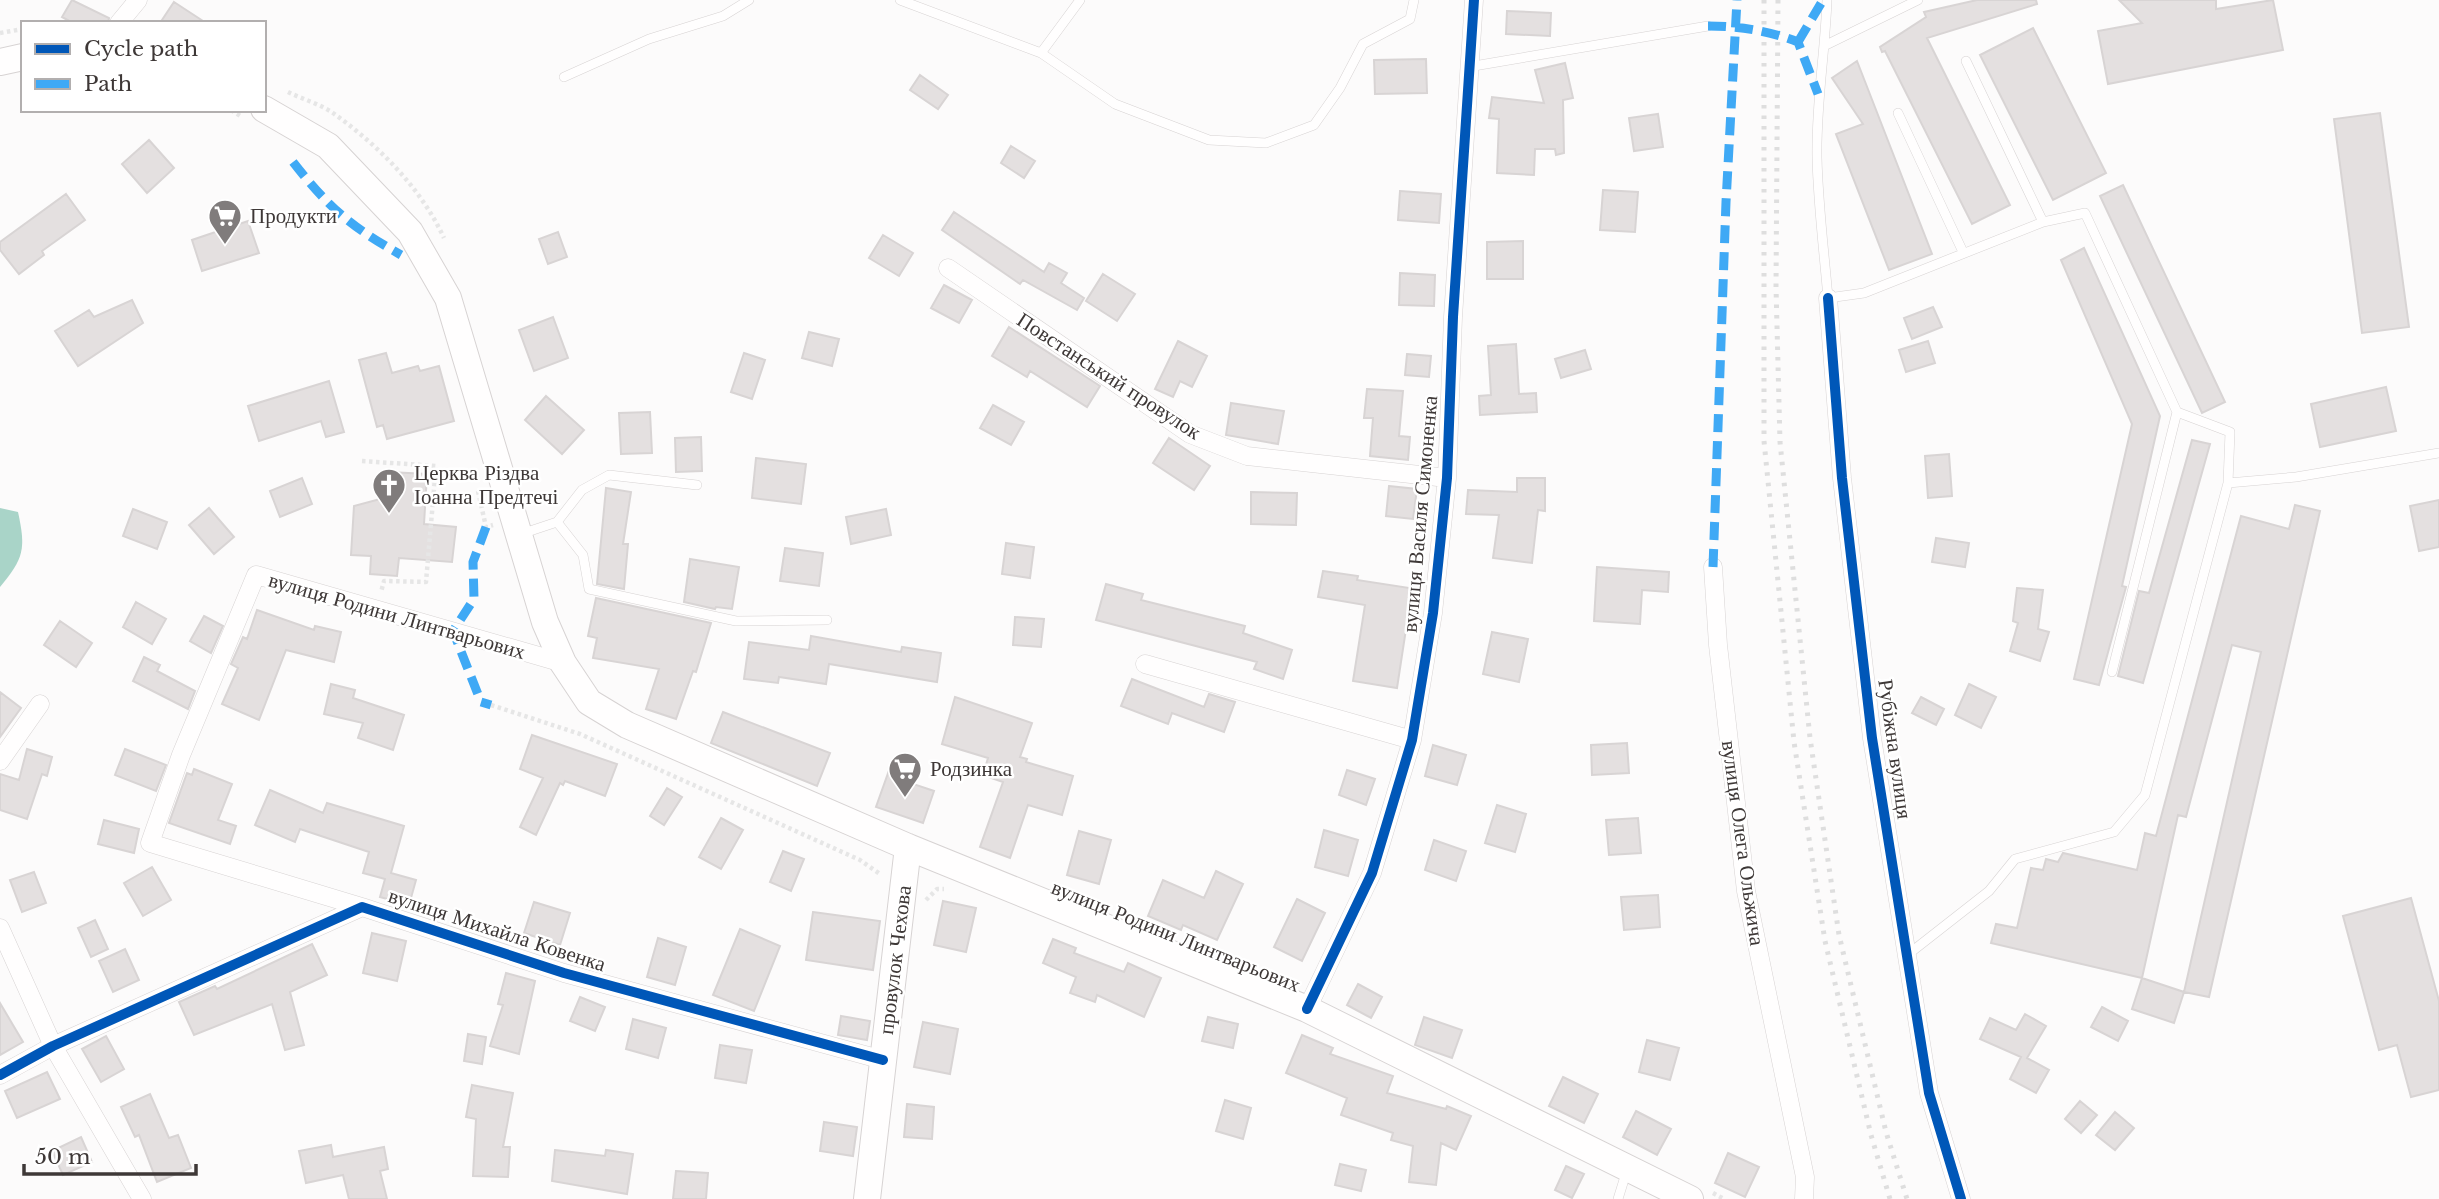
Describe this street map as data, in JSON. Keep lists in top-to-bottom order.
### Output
{
  "streets": {
    "main road": ["вулиця Родини Линтварьових", "провулок Чехова"],
    "street": [
      "Повстанський провулок",
      "вулиця Василя Симоненка",
      "Рубіжна вулиця",
      "вулиця Олега Ольжича",
      "вулиця Михайла Ковенка"
    ]
  },
  "crossings": [
    ["Повстанський провулок", "вулиця Василя Симоненка"],
    ["вулиця Василя Симоненка", "вулиця Родини Линтварьових"],
    ["вулиця Родини Линтварьових", "вулиця Михайла Ковенка"],
    ["вулиця Родини Линтварьових", "провулок Чехова"],
    ["вулиця Михайла Ковенка", "провулок Чехова"]
  ],
  "places": {
    "supermarket": ["Продукти", "Родзинка"],
    "church": ["Церква Різдва Іоанна Предтечі"]
  },
  "legend": ["Cycle path", "Path"],
  "scale_bar": "50 m"
}
